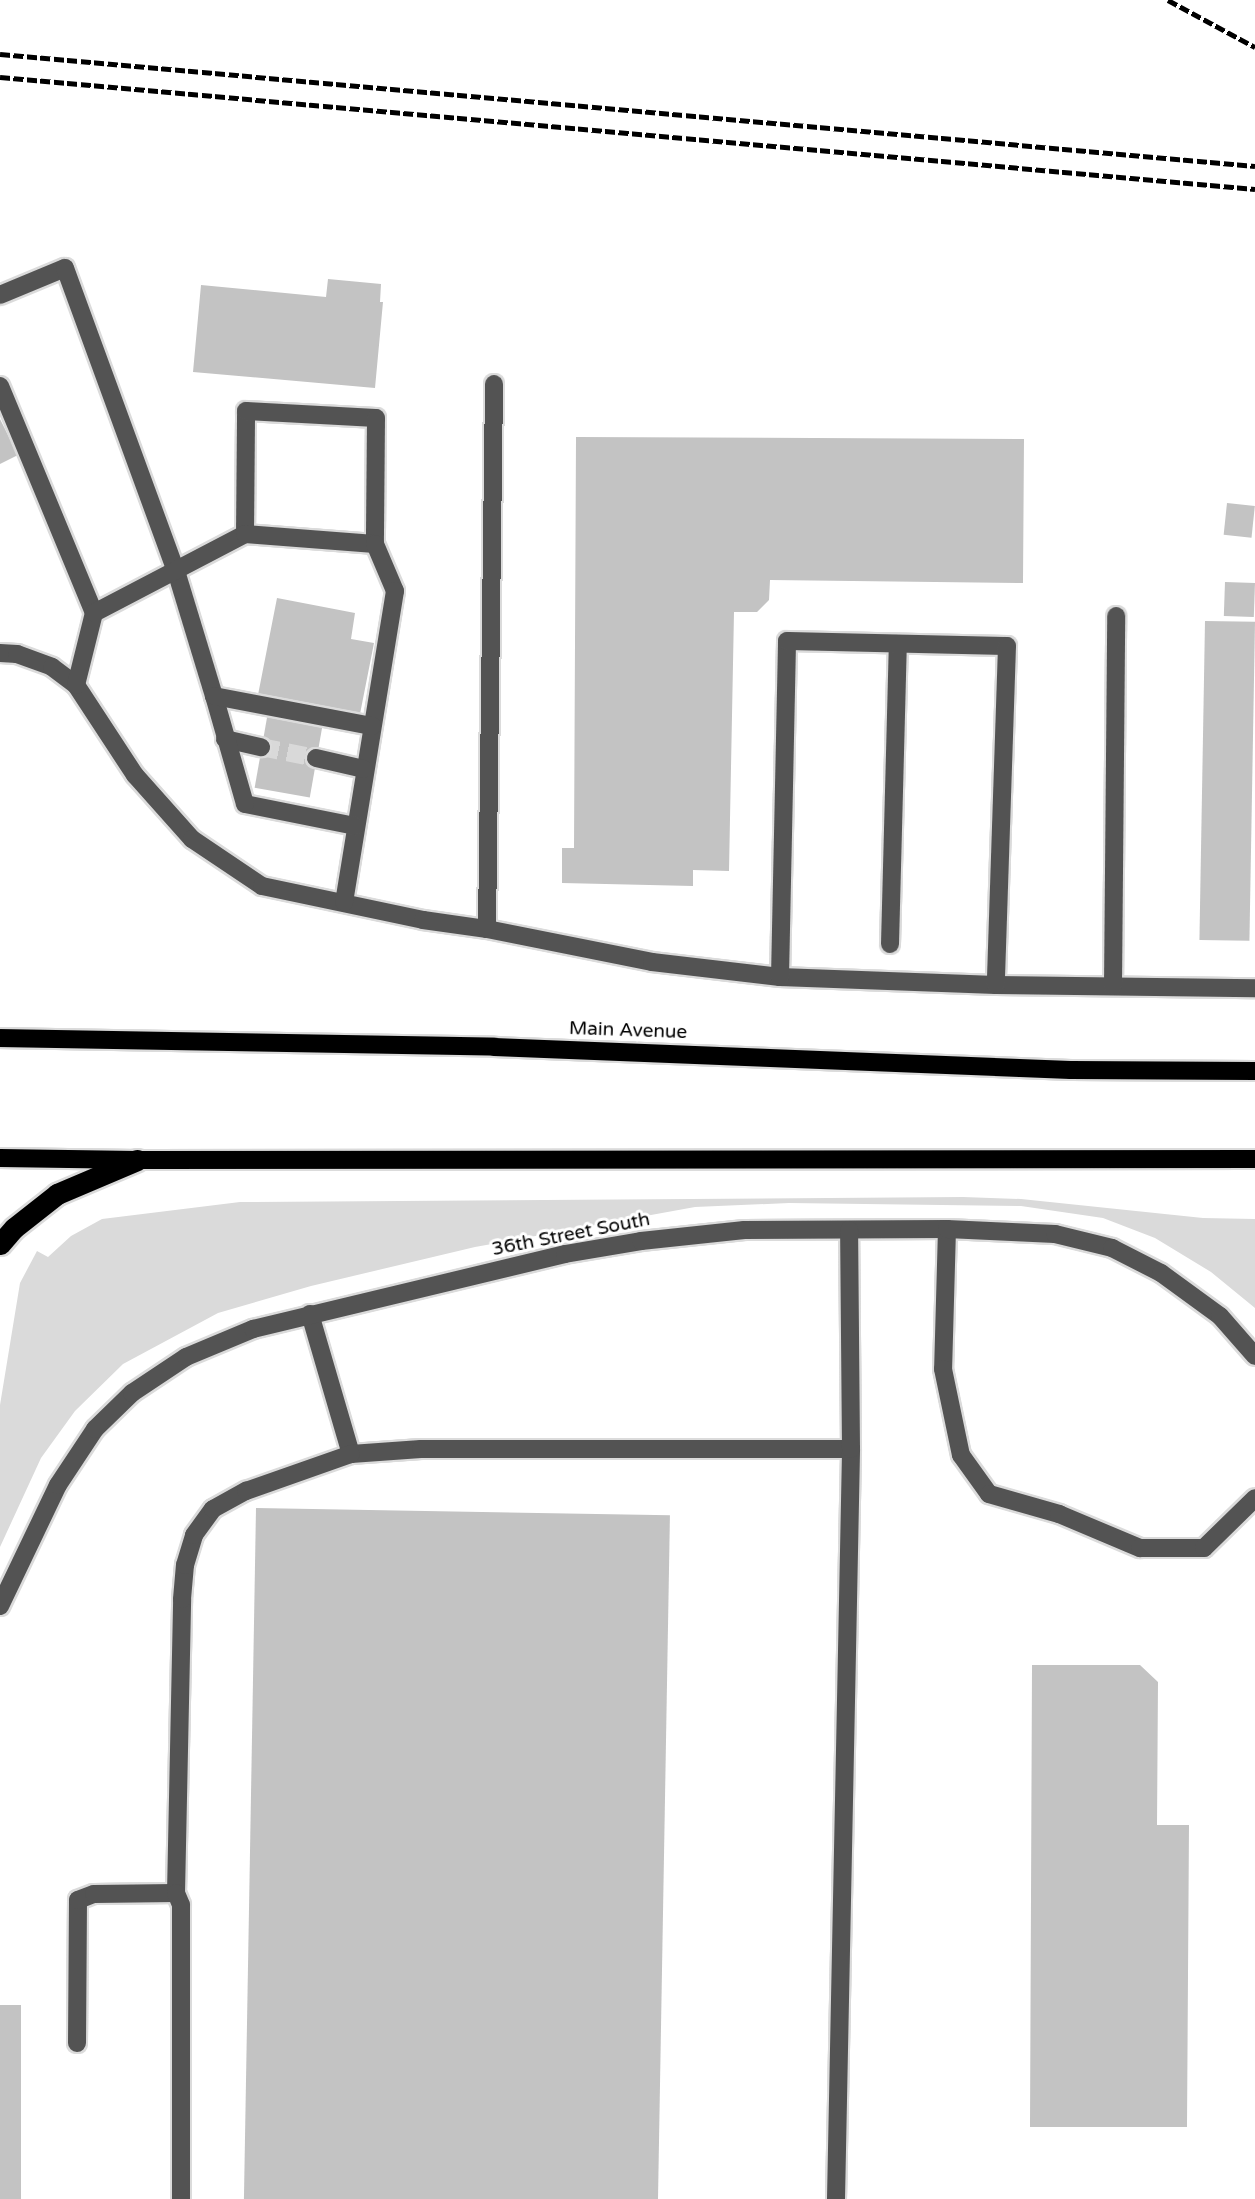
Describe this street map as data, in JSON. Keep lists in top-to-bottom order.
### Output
{
  "streets": {
    "main road": ["Main Avenue"],
    "street": ["36th Street South"]
  }
}
